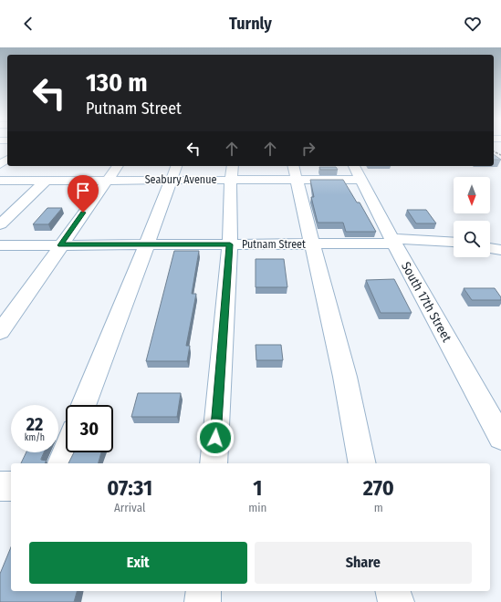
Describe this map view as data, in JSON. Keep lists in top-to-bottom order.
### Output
{
  "streets": {
    "street": ["Seabury Avenue", "Putnam Street", "South 17th Street"]
  },
  "crossings": [
    ["Seabury Avenue", "South 17th Street"],
    ["Putnam Street", "South 17th Street"]
  ],
  "north": "bottom",
  "page": {
    "header": "Turnly",
    "turn": ["130 m", "Putnam Street"],
    "speed": "22 km/h",
    "limit": "30",
    "eta": [
      "07:31",
      "Arrival",
      "1",
      "min",
      "270",
      "m"
    ],
    "buttons": ["Exit", "Share"]
  }
}
